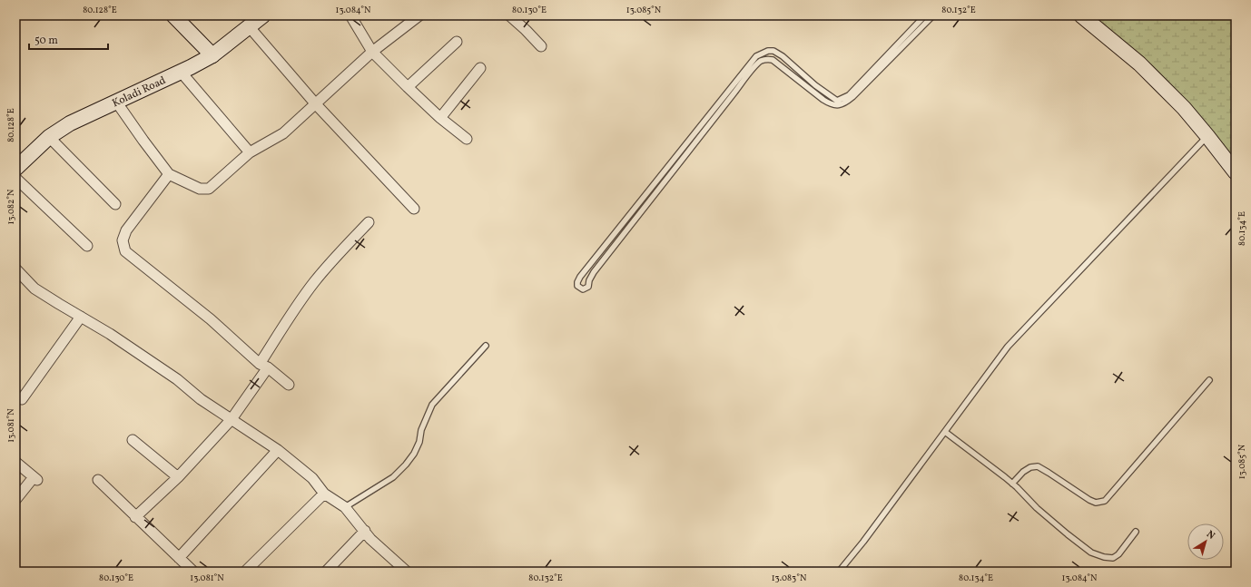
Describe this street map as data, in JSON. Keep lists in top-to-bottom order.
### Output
{
  "streets": {
    "street": ["Koladi Road"]
  },
  "scale_bar": "50 m",
  "north": "top right",
  "coordinates": [
    "80.128°E",
    "13.084°N",
    "80.130°E",
    "13.085°N",
    "80.132°E",
    "13.082°N",
    "80.134°E",
    "13.081°N",
    "13.083°N"
  ]
}
